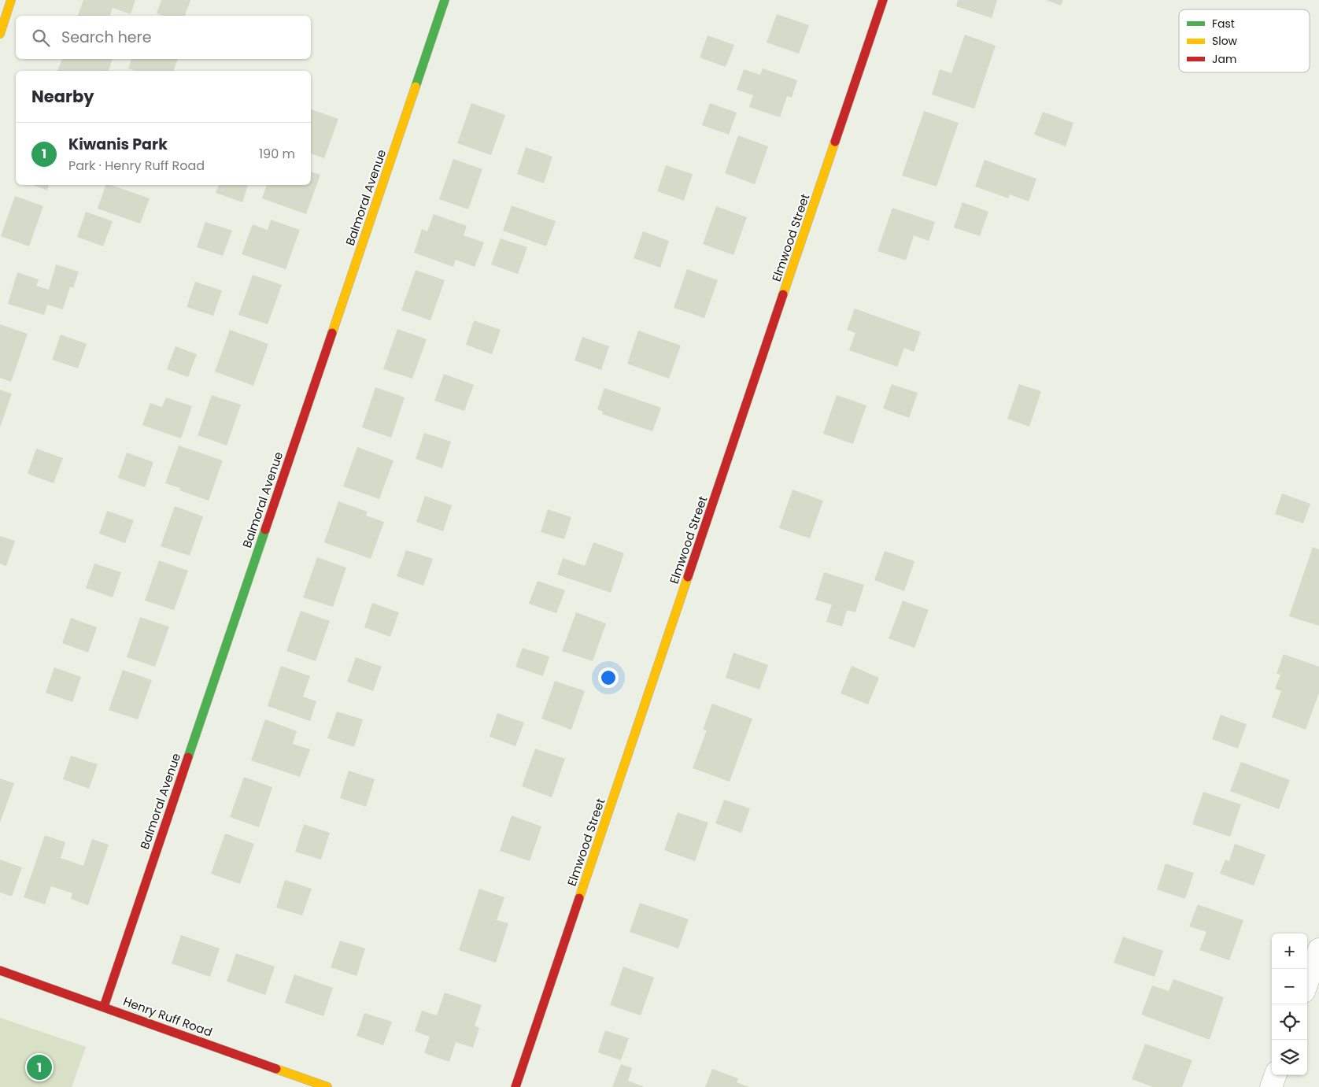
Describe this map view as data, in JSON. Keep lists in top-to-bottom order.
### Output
{
  "streets": {
    "street": ["Balmoral Avenue", "Elmwood Street", "Henry Ruff Road"]
  },
  "crossings": [
    ["Balmoral Avenue", "Henry Ruff Road"]
  ],
  "legend": ["Fast", "Slow", "Jam"],
  "page": {
    "search": "Search here",
    "heading": "Nearby",
    "list": [
      {
        "mark": "1",
        "name": "Kiwanis Park",
        "note": "Park · Henry Ruff Road",
        "value": "190 m"
      }
    ],
    "map_buttons": ["+", "−"],
    "pins": "1"
  }
}
